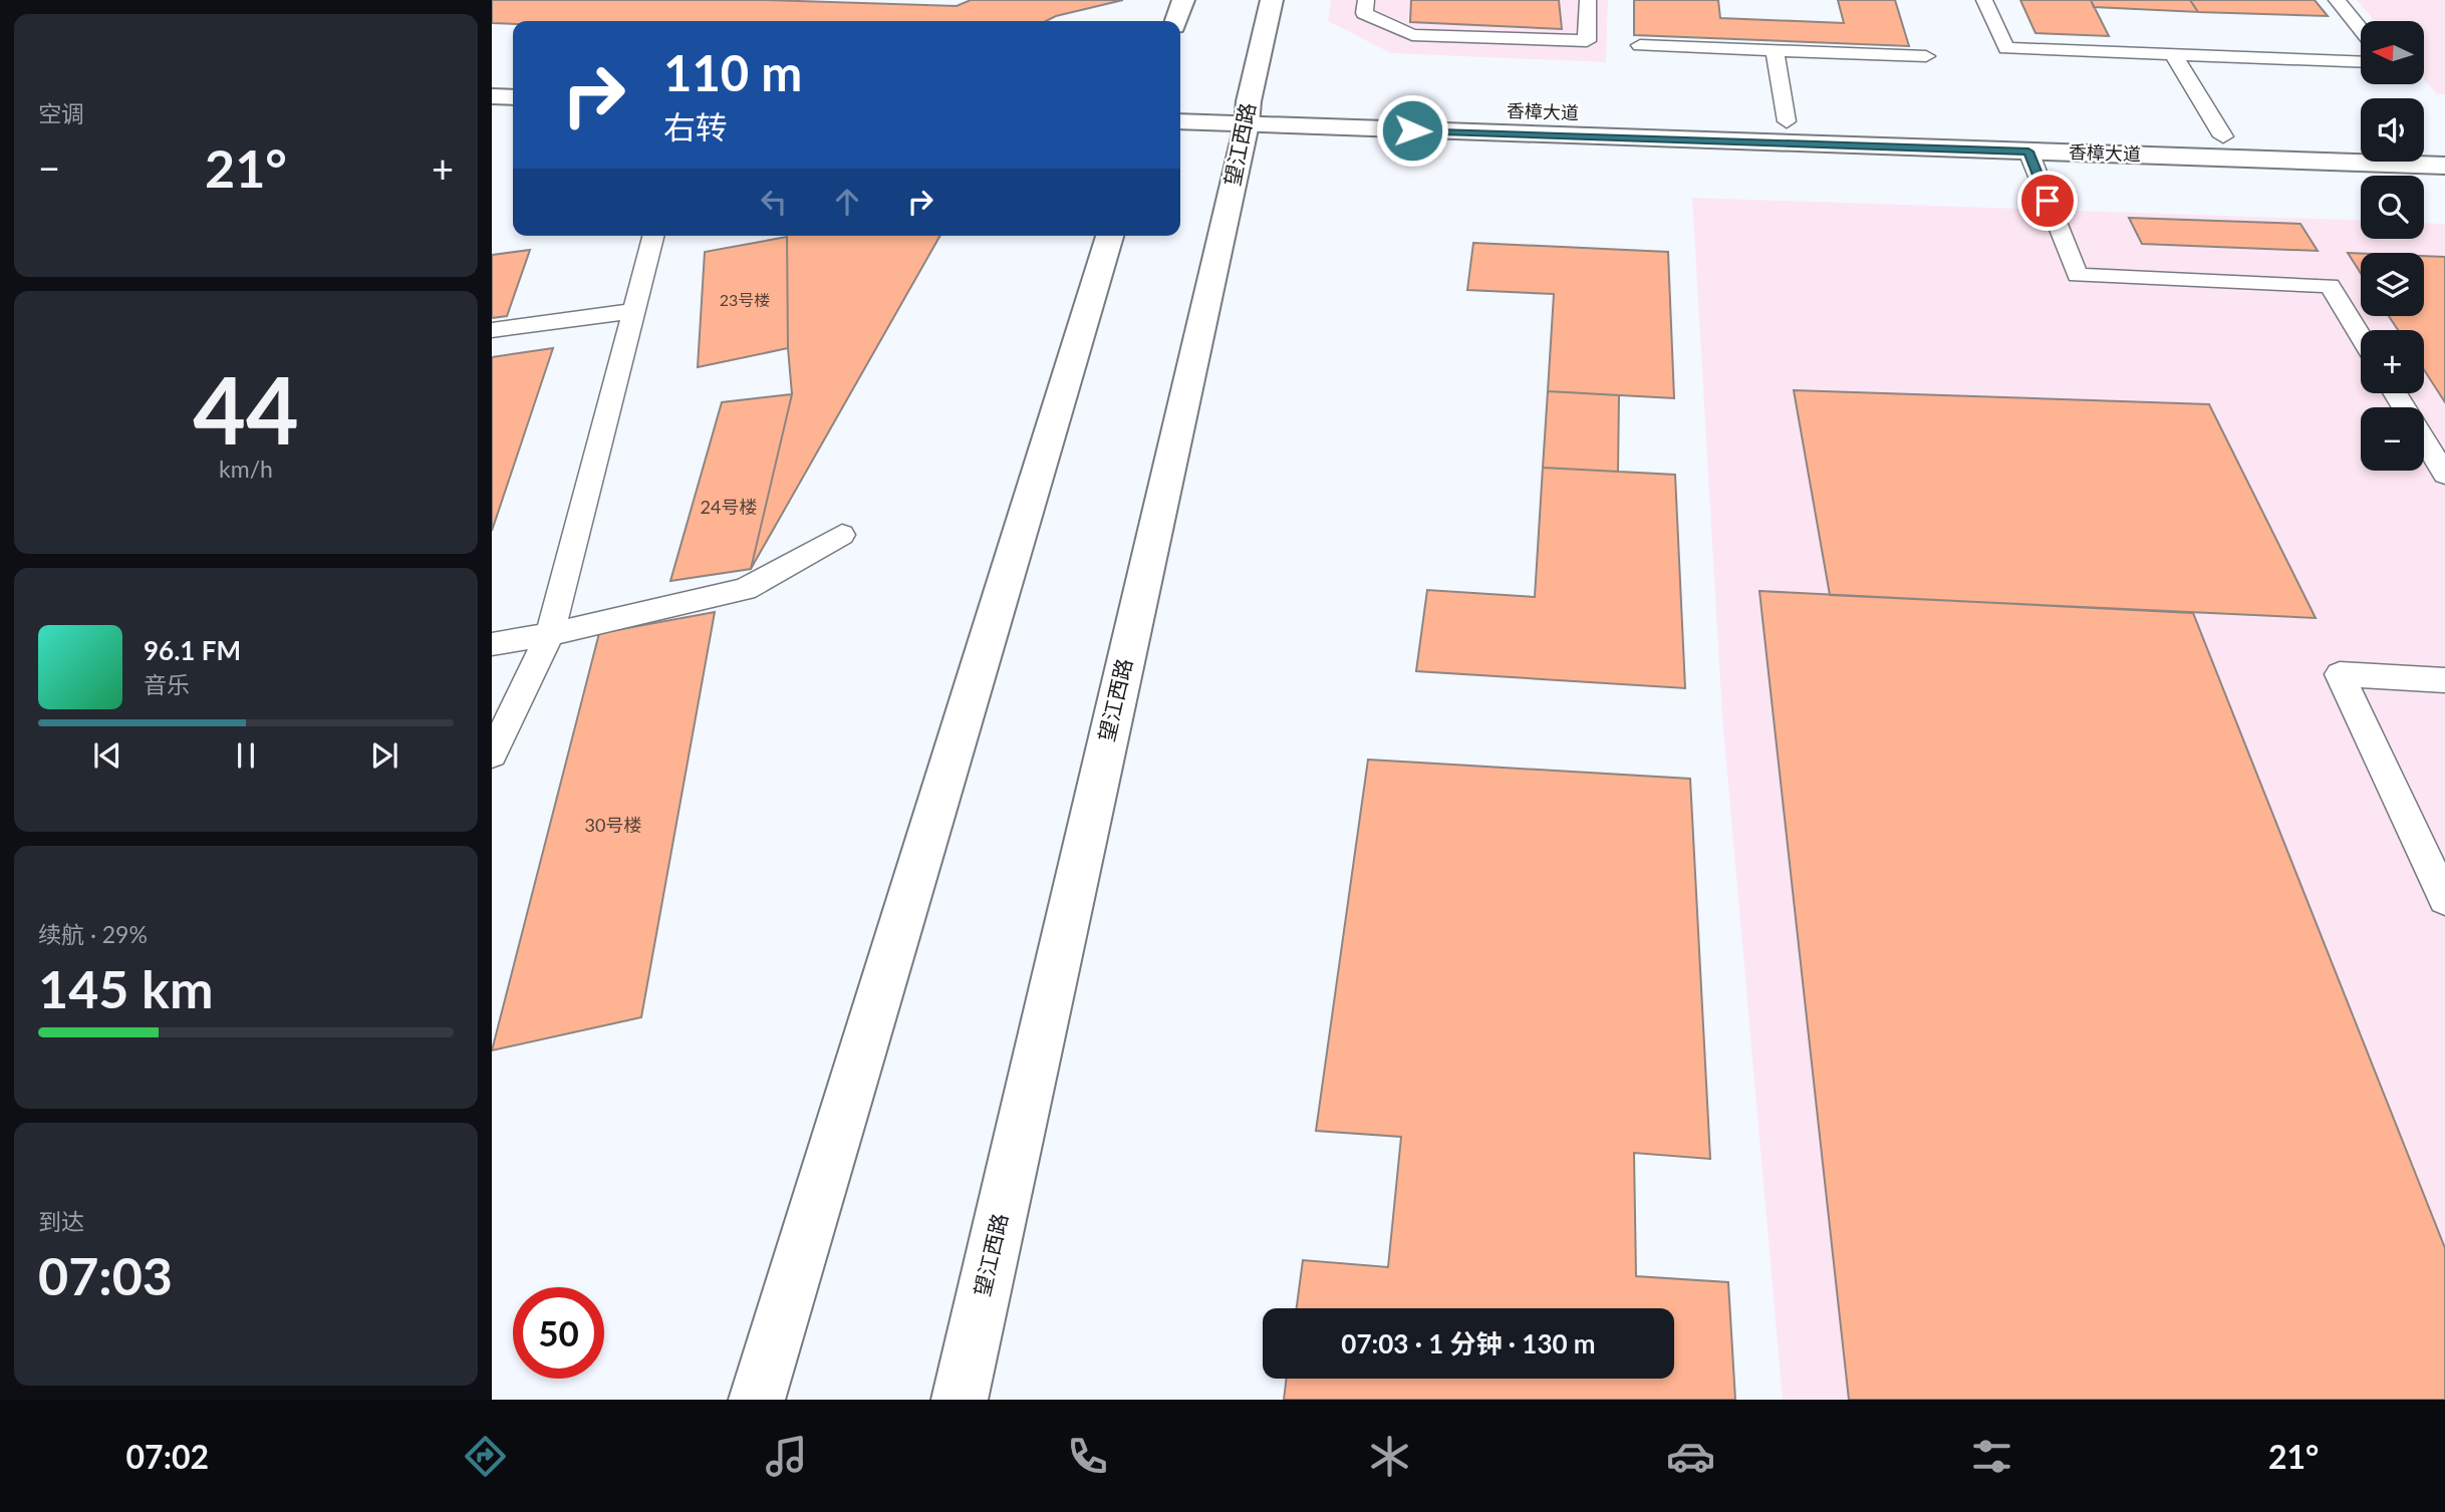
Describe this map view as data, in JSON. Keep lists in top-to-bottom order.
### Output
{
  "streets": {
    "main road": ["香樟大道", "望江西路"]
  },
  "crossings": [
    ["香樟大道", "望江西路"]
  ],
  "house_numbers": ["23号楼", "24号楼", "30号楼"],
  "north": "left",
  "page": {
    "tile": [
      "空调",
      ["44", "km/h"],
      ["续航 · 29%", "145 km"],
      ["到达", "07:03"]
    ],
    "map_buttons": ["+", "−"],
    "turn": ["110 m", "右转"],
    "heat": ["−", "21°", "+"],
    "song": ["96.1 FM", "音乐"],
    "limit": "50",
    "trip": "07:03 · 1 分钟 · 130 m",
    "tabs": ["07:02", "21°"]
  }
}
